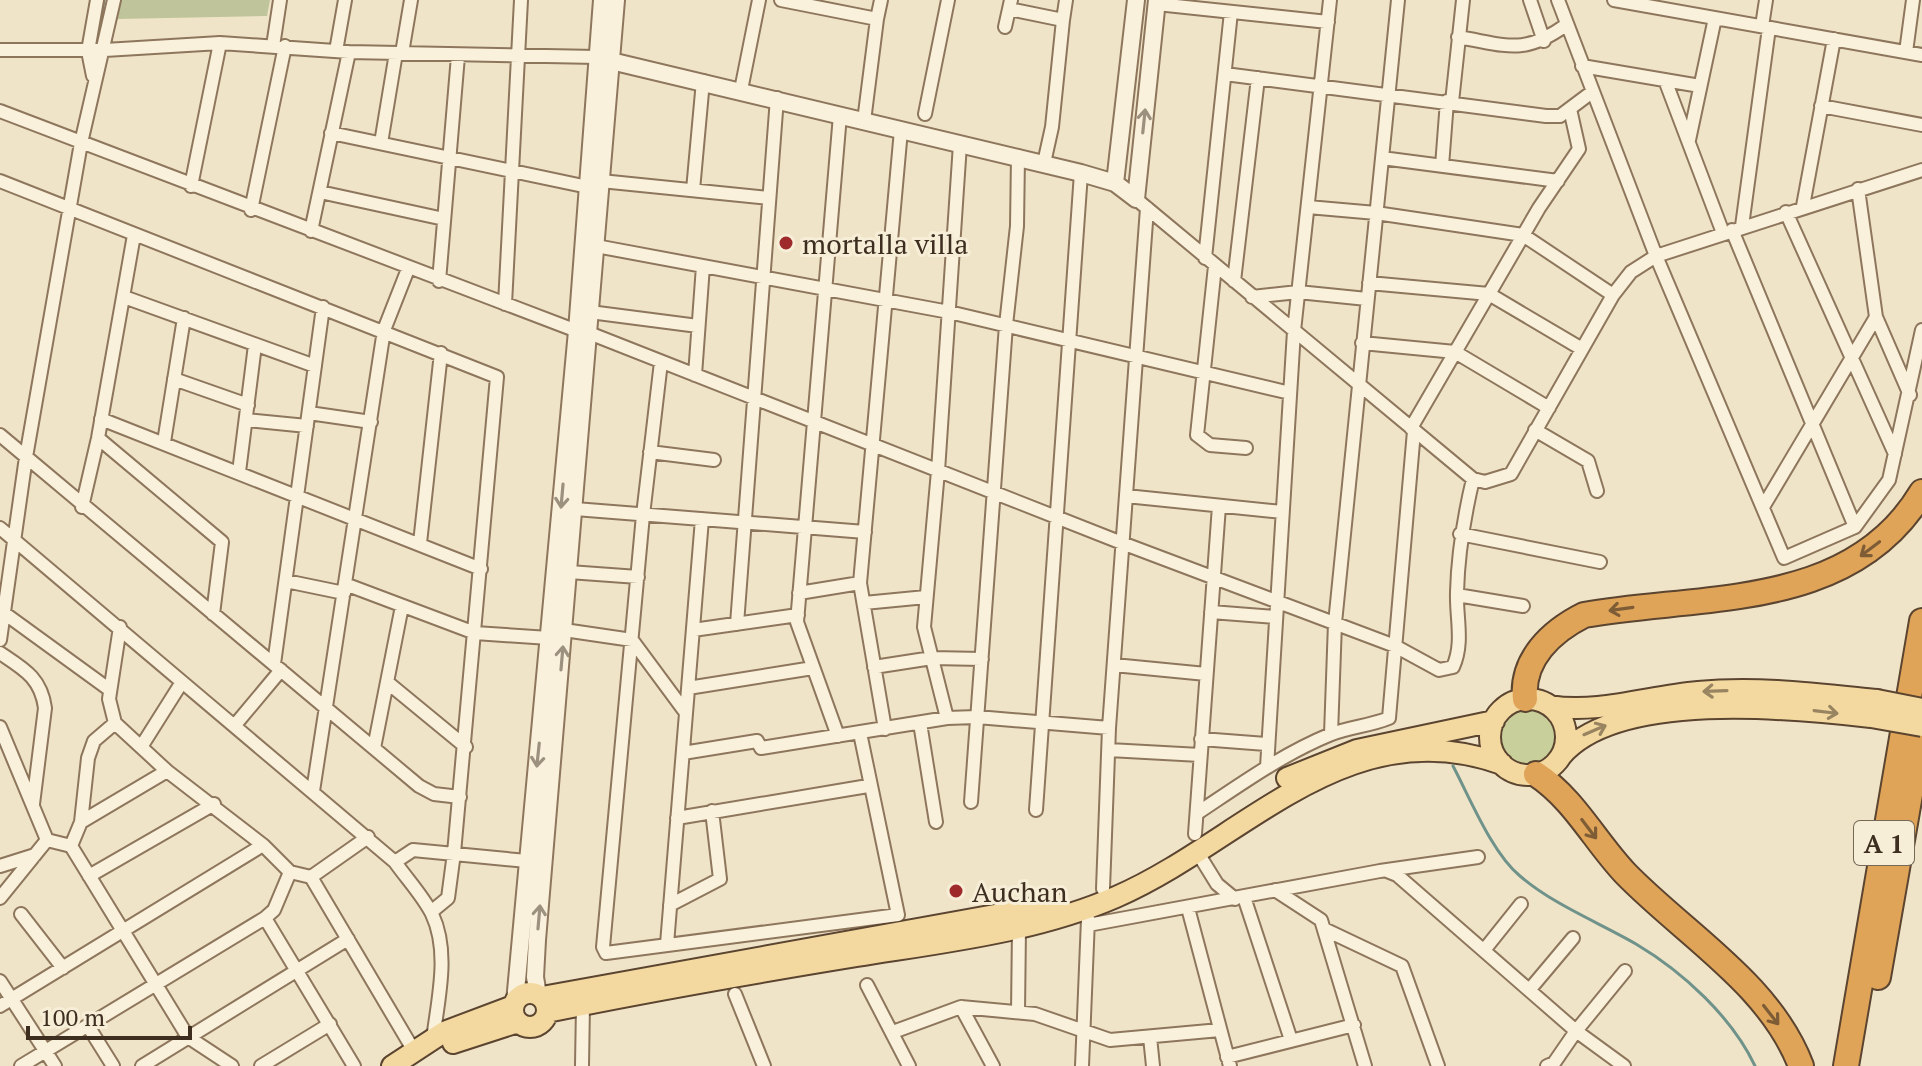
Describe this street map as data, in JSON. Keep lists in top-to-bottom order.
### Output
{
  "streets": {
    "highway": ["A 1"]
  },
  "places": ["mortalla villa", "Auchan"],
  "scale_bar": "100 m"
}
